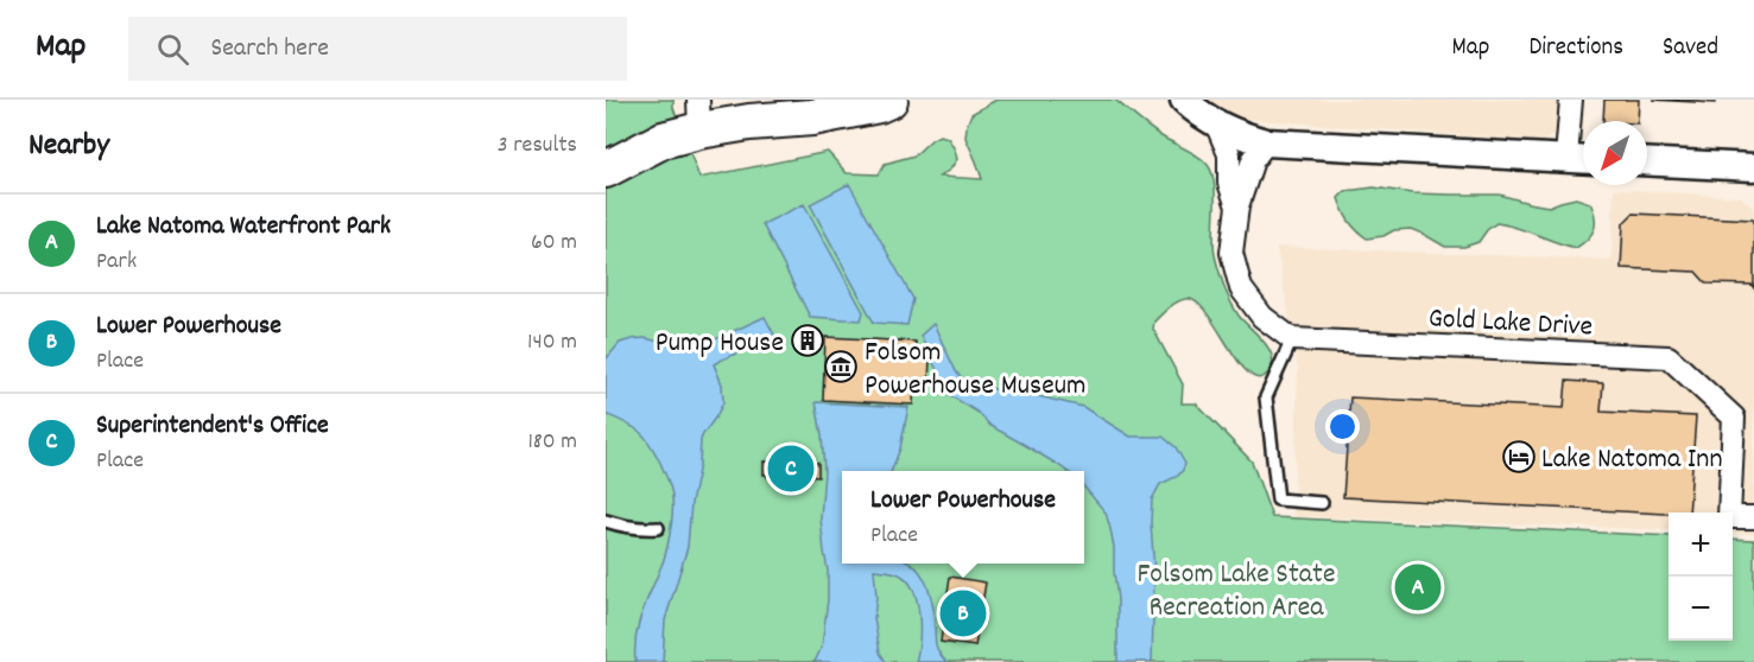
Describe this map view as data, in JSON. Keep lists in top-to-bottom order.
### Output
{
  "streets": {
    "street": ["Gold Lake Drive"]
  },
  "parks": ["Folsom Lake State Recreation Area"],
  "places": {
    "building": ["Pump House"],
    "museum": ["Folsom Powerhouse Museum"],
    "hotel": ["Lake Natoma Inn"]
  },
  "north": "bottom left",
  "page": {
    "header": "Map",
    "search": "Search here",
    "nav": ["Map", "Directions", "Saved"],
    "heading": ["Nearby", "3 results"],
    "list": [
      {
        "mark": "A",
        "name": "Lake Natoma Waterfront Park",
        "note": "Park",
        "value": "60 m"
      },
      {
        "mark": "B",
        "name": "Lower Powerhouse",
        "note": "Place",
        "value": "140 m"
      },
      {
        "mark": "C",
        "name": "Superintendent's Office",
        "note": "Place",
        "value": "180 m"
      }
    ],
    "pins": ["C", "A", "B"],
    "popup": ["Lower Powerhouse", "Place"],
    "map_buttons": ["+", "−"]
  }
}
